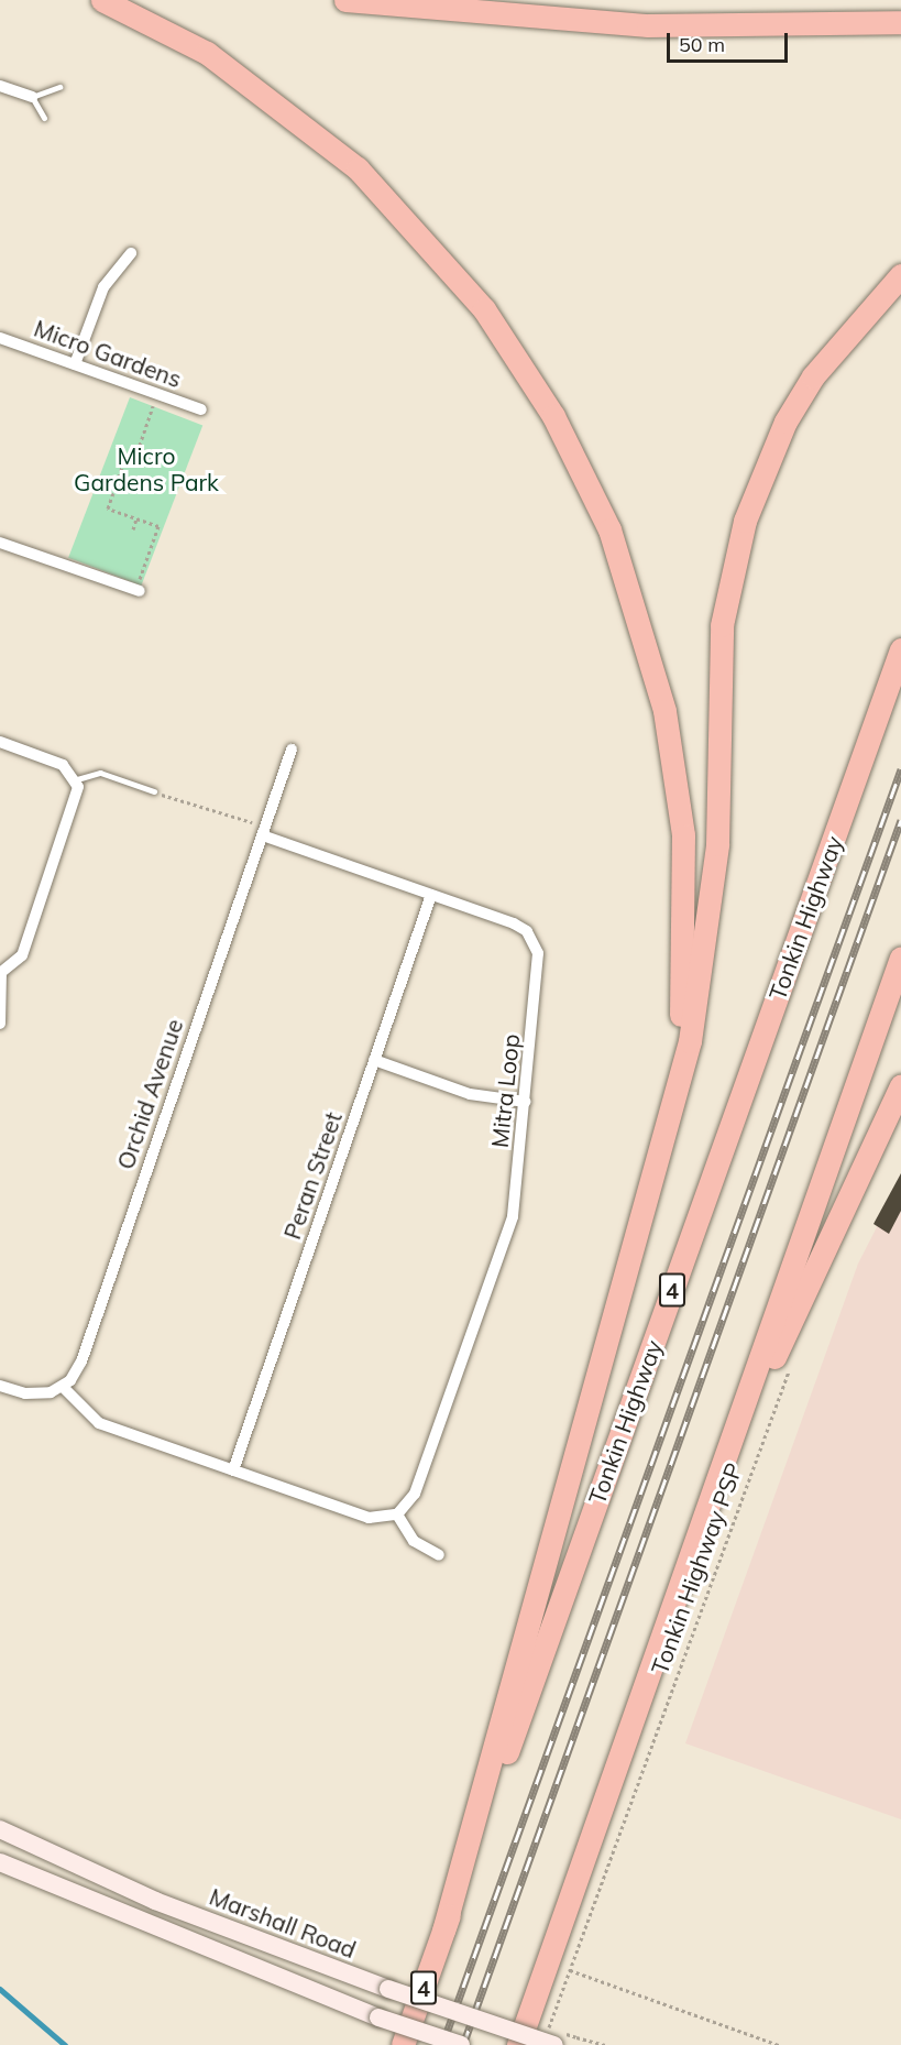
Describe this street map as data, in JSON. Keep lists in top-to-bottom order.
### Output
{
  "streets": {
    "highway": ["Tonkin Highway", "4"],
    "main road": ["Marshall Road"],
    "street": [
      "Micro Gardens",
      "Mitra Loop",
      "Orchid Avenue",
      "Peran Street"
    ],
    "path": ["Tonkin Highway PSP"]
  },
  "crossings": [
    ["Mitra Loop", "Orchid Avenue"],
    ["Mitra Loop", "Peran Street"],
    ["Tonkin Highway PSP", "Marshall Road"]
  ],
  "parks": ["Micro Gardens Park"],
  "scale_bar": "50 m"
}
